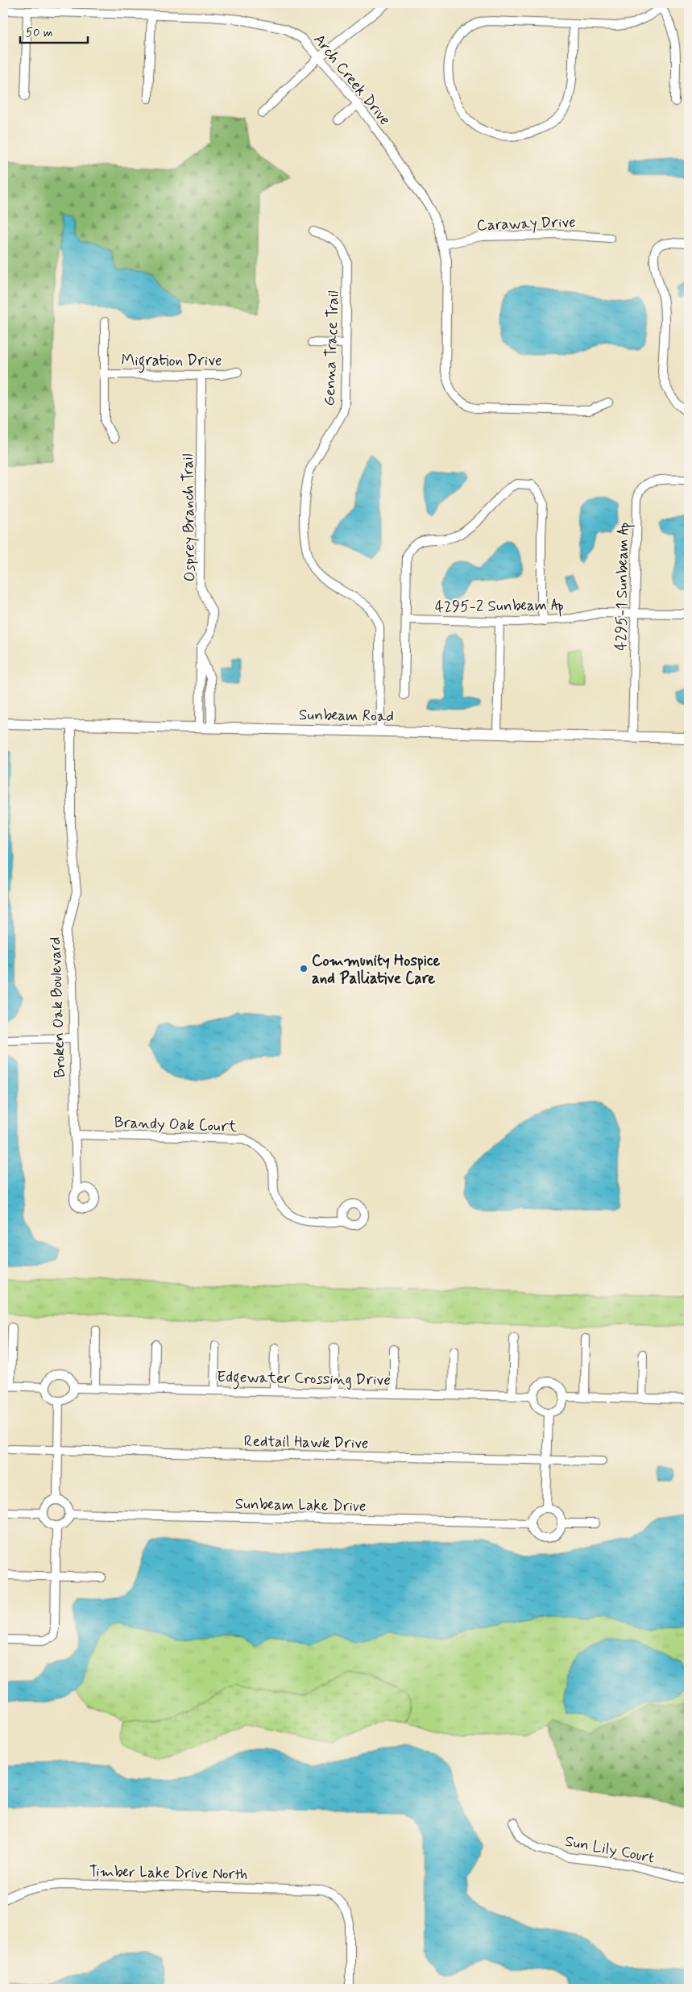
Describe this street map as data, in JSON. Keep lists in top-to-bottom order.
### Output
{
  "streets": {
    "street": [
      "Arch Creek Drive",
      "Caraway Drive",
      "Genna Trace Trail",
      "Migration Drive",
      "Osprey Branch Trail",
      "4295-1 Sunbeam Ap",
      "4295-2 Sunbeam Ap",
      "Sunbeam Road",
      "Broken Oak Boulevard",
      "Brandy Oak Court",
      "Edgewater Crossing Drive",
      "Redtail Hawk Drive",
      "Sunbeam Lake Drive",
      "Sun Lily Court",
      "Timber Lake Drive North"
    ]
  },
  "crossings": [
    ["Arch Creek Drive", "Caraway Drive"],
    ["Genna Trace Trail", "Sunbeam Road"],
    ["Migration Drive", "Osprey Branch Trail"],
    ["Osprey Branch Trail", "Sunbeam Road"],
    ["4295-1 Sunbeam Ap", "4295-2 Sunbeam Ap"],
    ["4295-1 Sunbeam Ap", "Sunbeam Road"],
    ["Sunbeam Road", "Broken Oak Boulevard"],
    ["Broken Oak Boulevard", "Brandy Oak Court"]
  ],
  "places": ["Community Hospice and Palliative Care"],
  "scale_bar": "50 m"
}
